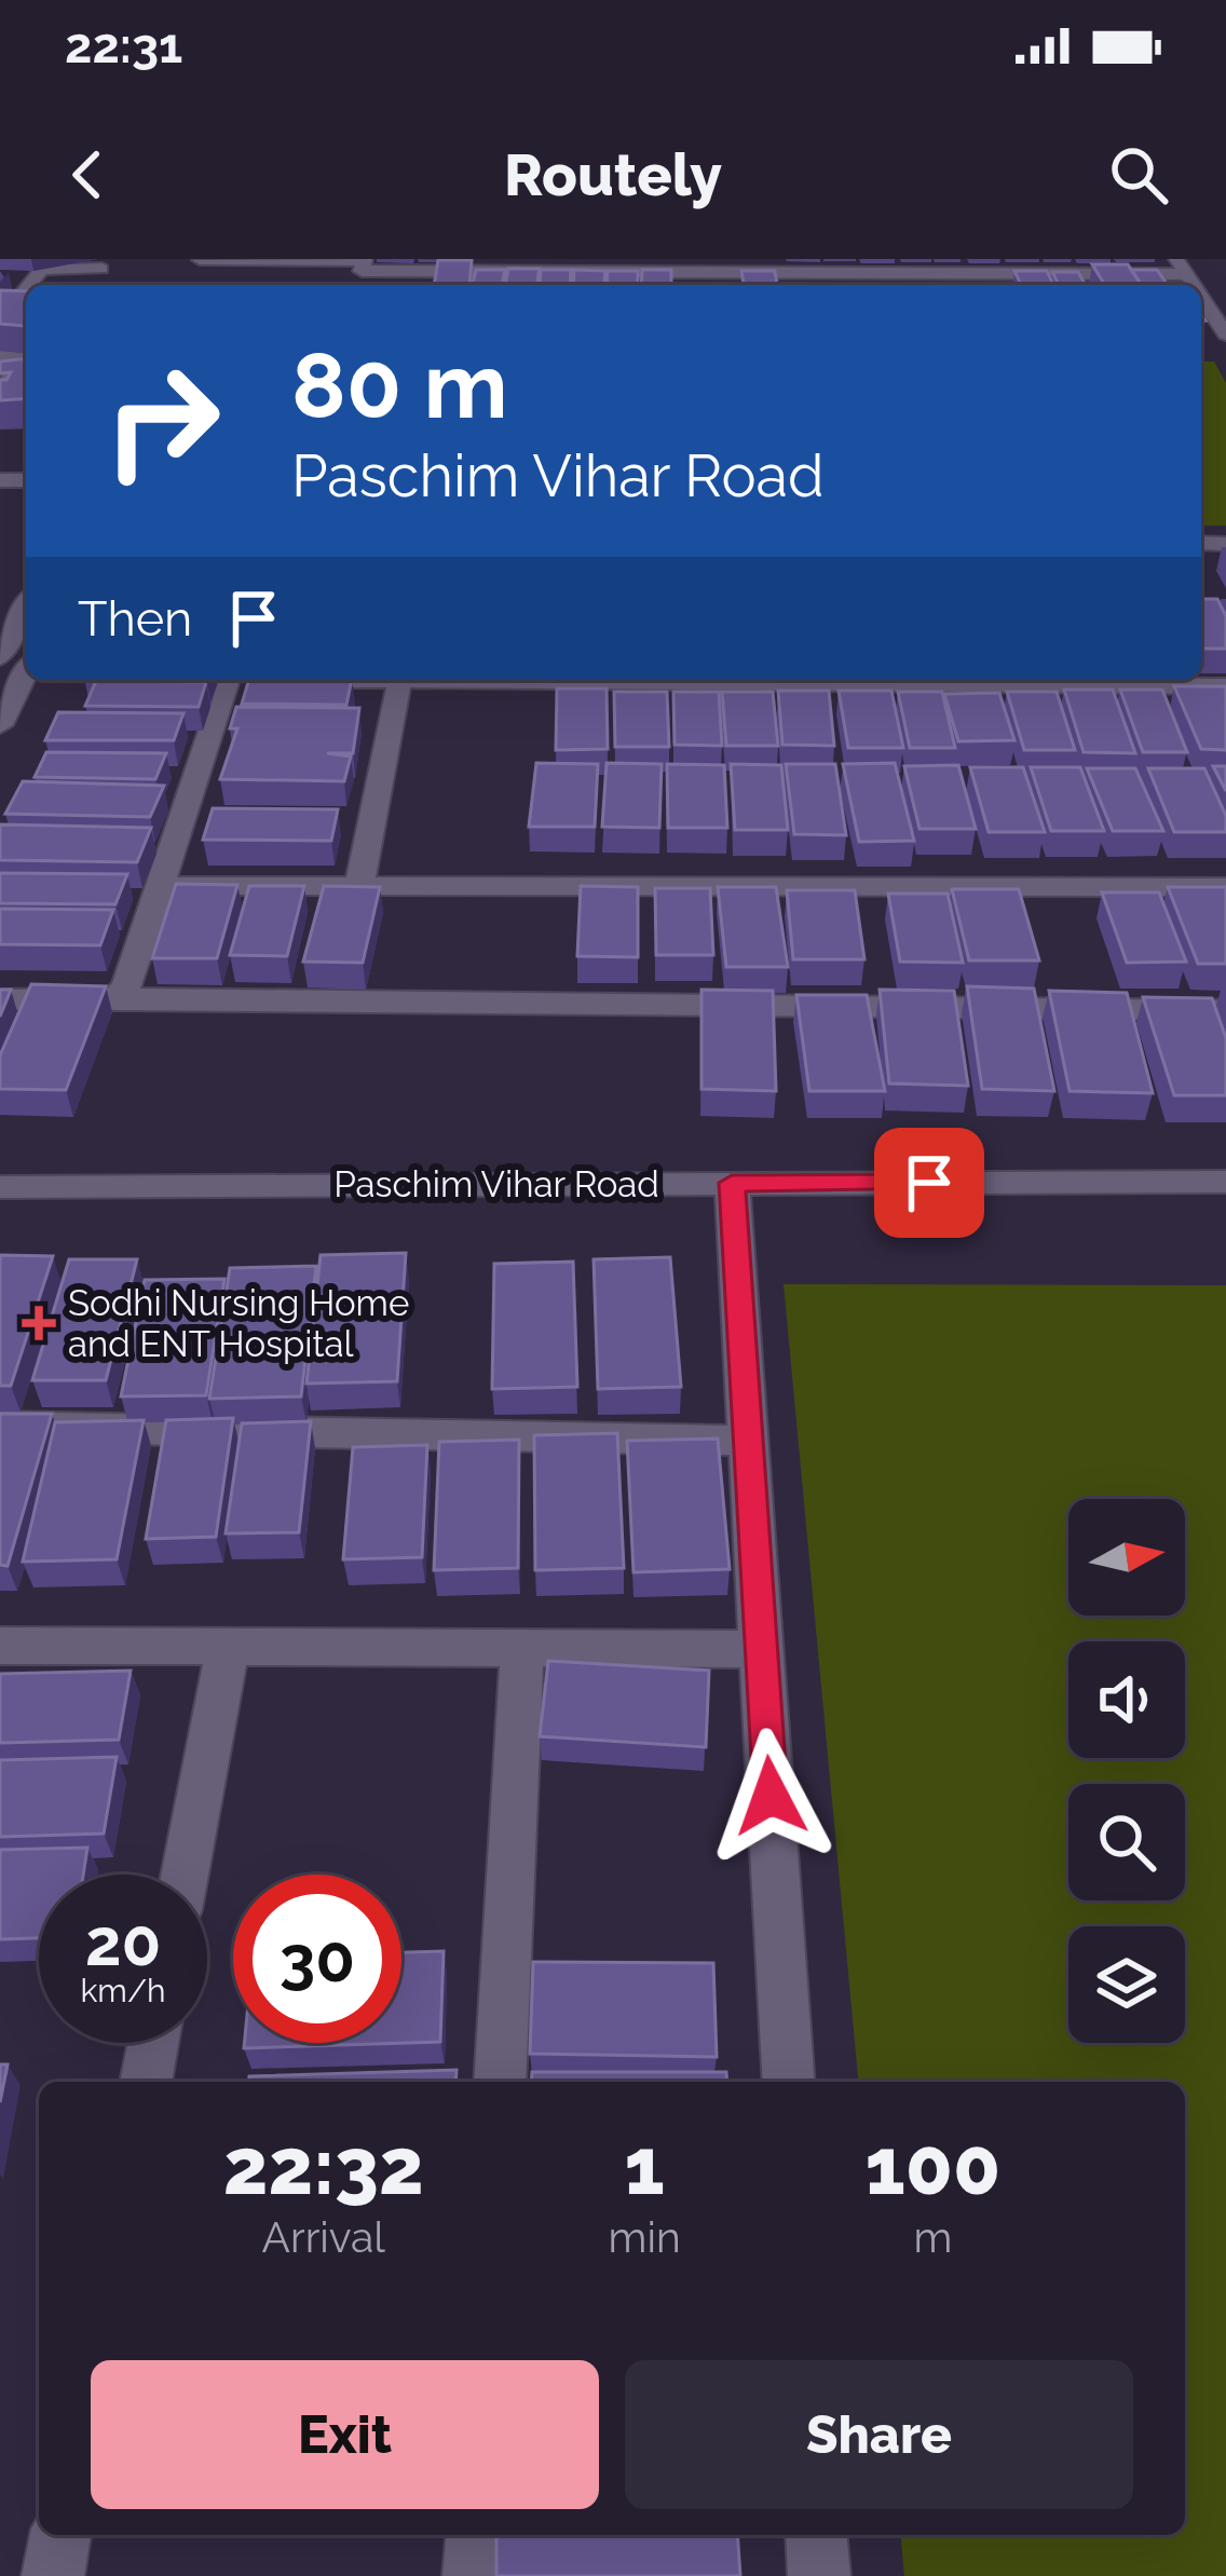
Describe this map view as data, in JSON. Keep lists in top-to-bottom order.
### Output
{
  "streets": {
    "street": ["Paschim Vihar Road"]
  },
  "places": {
    "health": ["Sodhi Nursing Home and ENT Hospital"]
  },
  "north": "right",
  "page": {
    "status": "22:31",
    "header": "Routely",
    "turn": ["80 m", "Paschim Vihar Road"],
    "then": "Then",
    "speed": "20 km/h",
    "limit": "30",
    "eta": [
      "22:32",
      "Arrival",
      "1",
      "min",
      "100",
      "m"
    ],
    "buttons": ["Exit", "Share"]
  }
}
